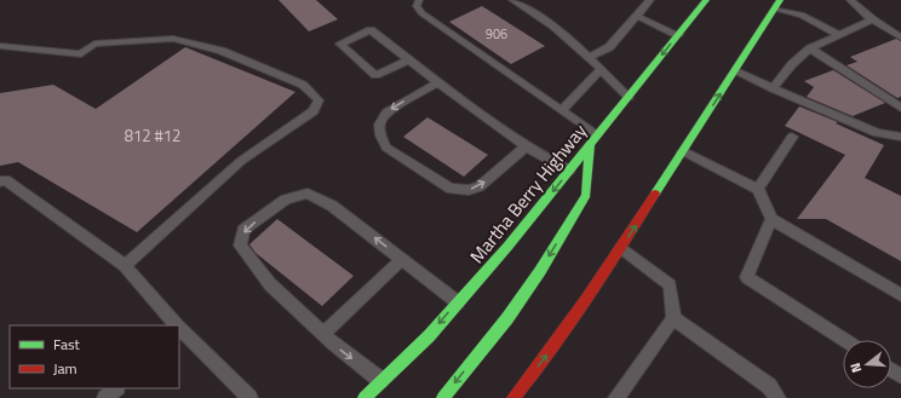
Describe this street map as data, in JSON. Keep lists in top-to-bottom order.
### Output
{
  "streets": {
    "main road": ["Martha Berry Highway"]
  },
  "house_numbers": ["906", "812 #12"],
  "legend": ["Fast", "Jam"],
  "north": "left"
}
